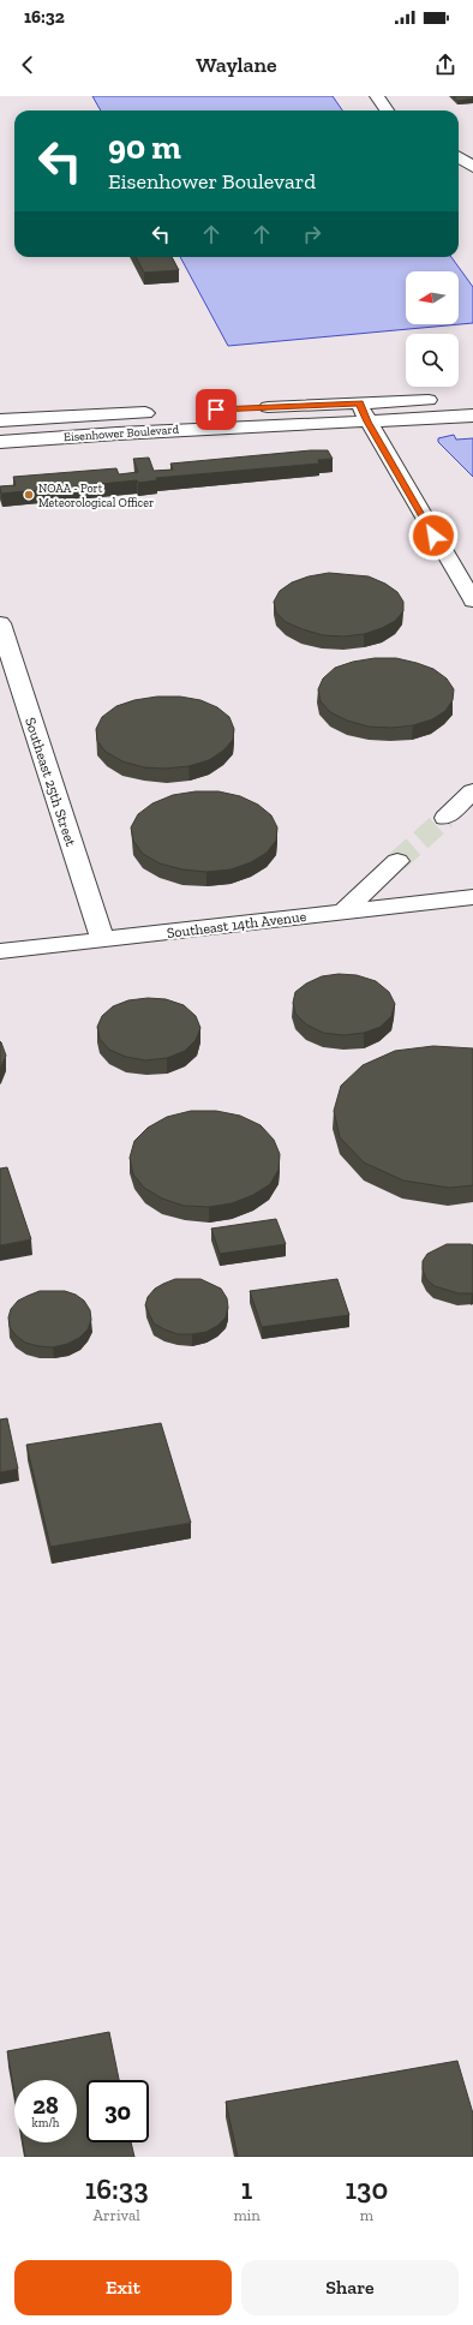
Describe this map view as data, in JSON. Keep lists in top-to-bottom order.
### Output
{
  "streets": {
    "street": ["Eisenhower Boulevard", "Southeast 25th Street", "Southeast 14th Avenue"]
  },
  "crossings": [
    ["Southeast 25th Street", "Southeast 14th Avenue"]
  ],
  "places": ["NOAA - Port Meteorological Officer"],
  "north": "left",
  "page": {
    "status": "16:32",
    "header": "Waylane",
    "turn": ["90 m", "Eisenhower Boulevard"],
    "speed": "28 km/h",
    "limit": "30",
    "eta": [
      "16:33",
      "Arrival",
      "1",
      "min",
      "130",
      "m"
    ],
    "buttons": ["Exit", "Share"]
  }
}
